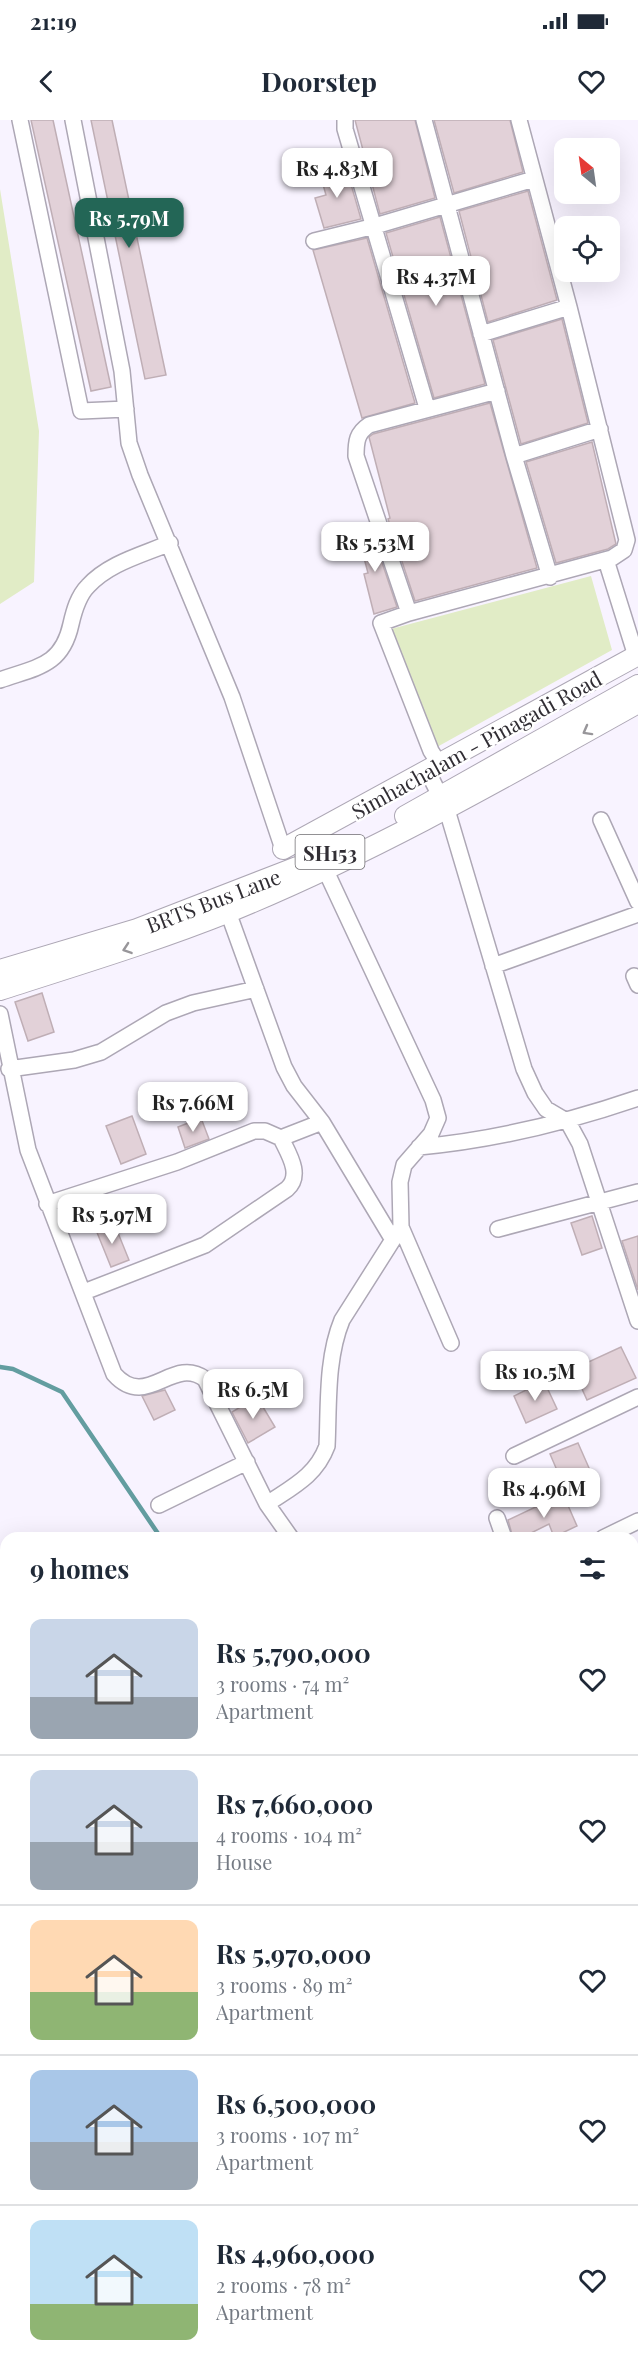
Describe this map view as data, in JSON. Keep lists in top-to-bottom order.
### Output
{
  "streets": {
    "main road": ["Simhachalam - Pinagadi Road", "SH153", "BRTS Bus Lane"]
  },
  "crossings": [
    ["Simhachalam - Pinagadi Road", "BRTS Bus Lane"]
  ],
  "north": "top left",
  "page": {
    "status": "21:19",
    "header": "Doorstep",
    "price": [
      "Rs 4.83M",
      "Rs 5.79M",
      "Rs 4.37M",
      "Rs 5.53M",
      "Rs 7.66M",
      "Rs 5.97M",
      "Rs 10.5M",
      "Rs 6.5M",
      "Rs 4.96M"
    ],
    "heading": "9 homes",
    "list": [
      {
        "name": "Rs 5,790,000",
        "note": "3 rooms · 74 m² · Apartment"
      },
      {
        "name": "Rs 7,660,000",
        "note": "4 rooms · 104 m² · House"
      },
      {
        "name": "Rs 5,970,000",
        "note": "3 rooms · 89 m² · Apartment"
      },
      {
        "name": "Rs 6,500,000",
        "note": "3 rooms · 107 m² · Apartment"
      },
      {
        "name": "Rs 4,960,000",
        "note": "2 rooms · 78 m² · Apartment"
      }
    ]
  }
}
